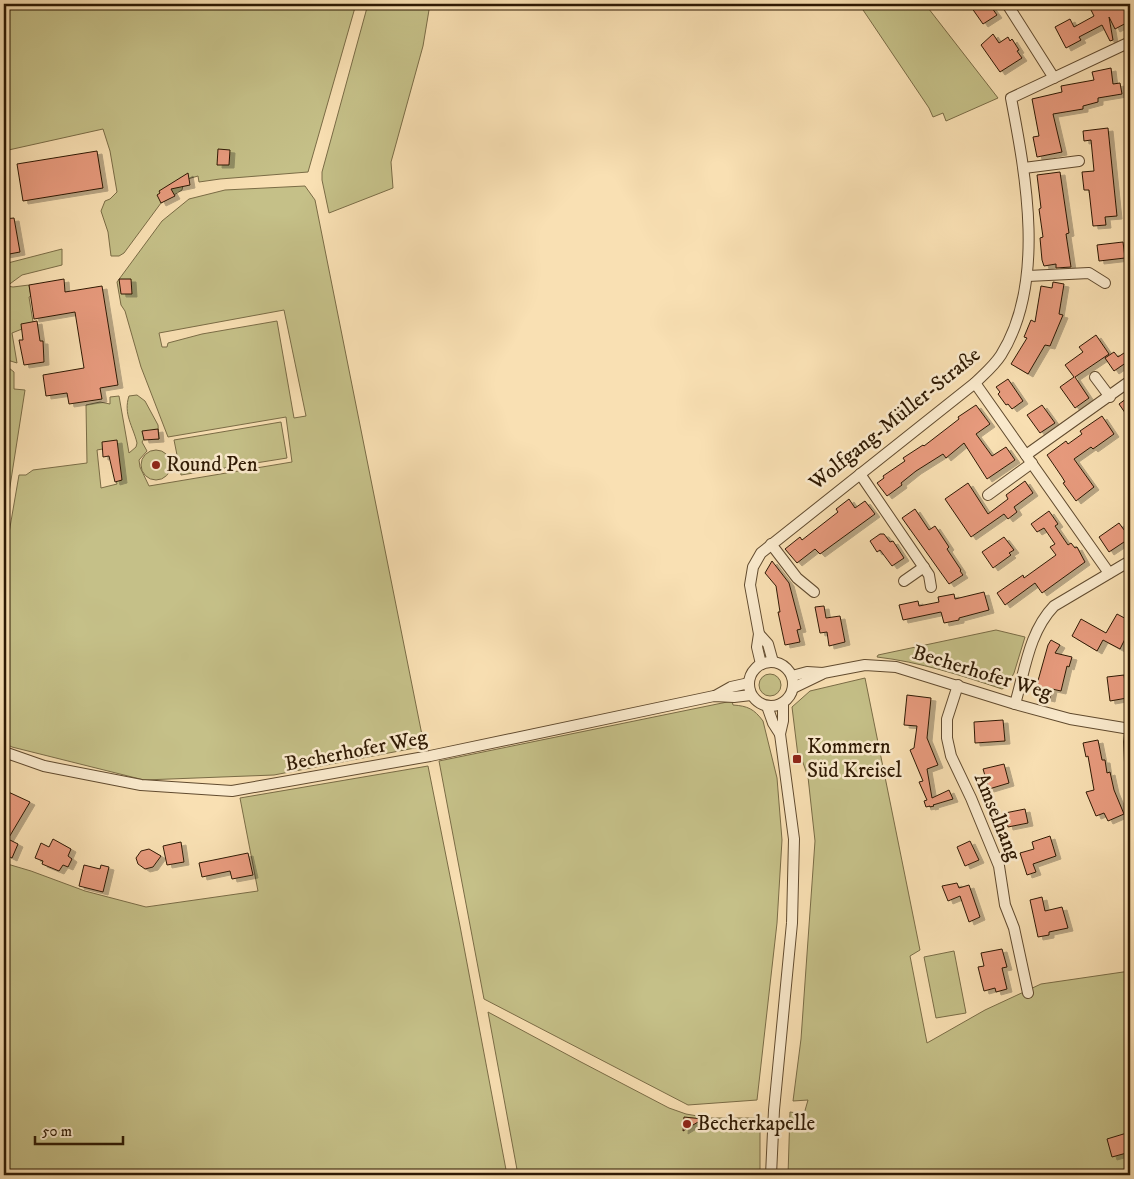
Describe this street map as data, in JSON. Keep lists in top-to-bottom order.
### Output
{
  "streets": {
    "street": ["Wolfgang-Müller-Straße", "Becherhofer Weg", "Amselhang"]
  },
  "crossings": [
    ["Wolfgang-Müller-Straße", "Becherhofer Weg"],
    ["Becherhofer Weg", "Amselhang"]
  ],
  "places": {
    "other": ["Round Pen", "Becherkapelle"],
    "transit": ["Kommern Süd Kreisel"]
  },
  "scale_bar": "50 m"
}
